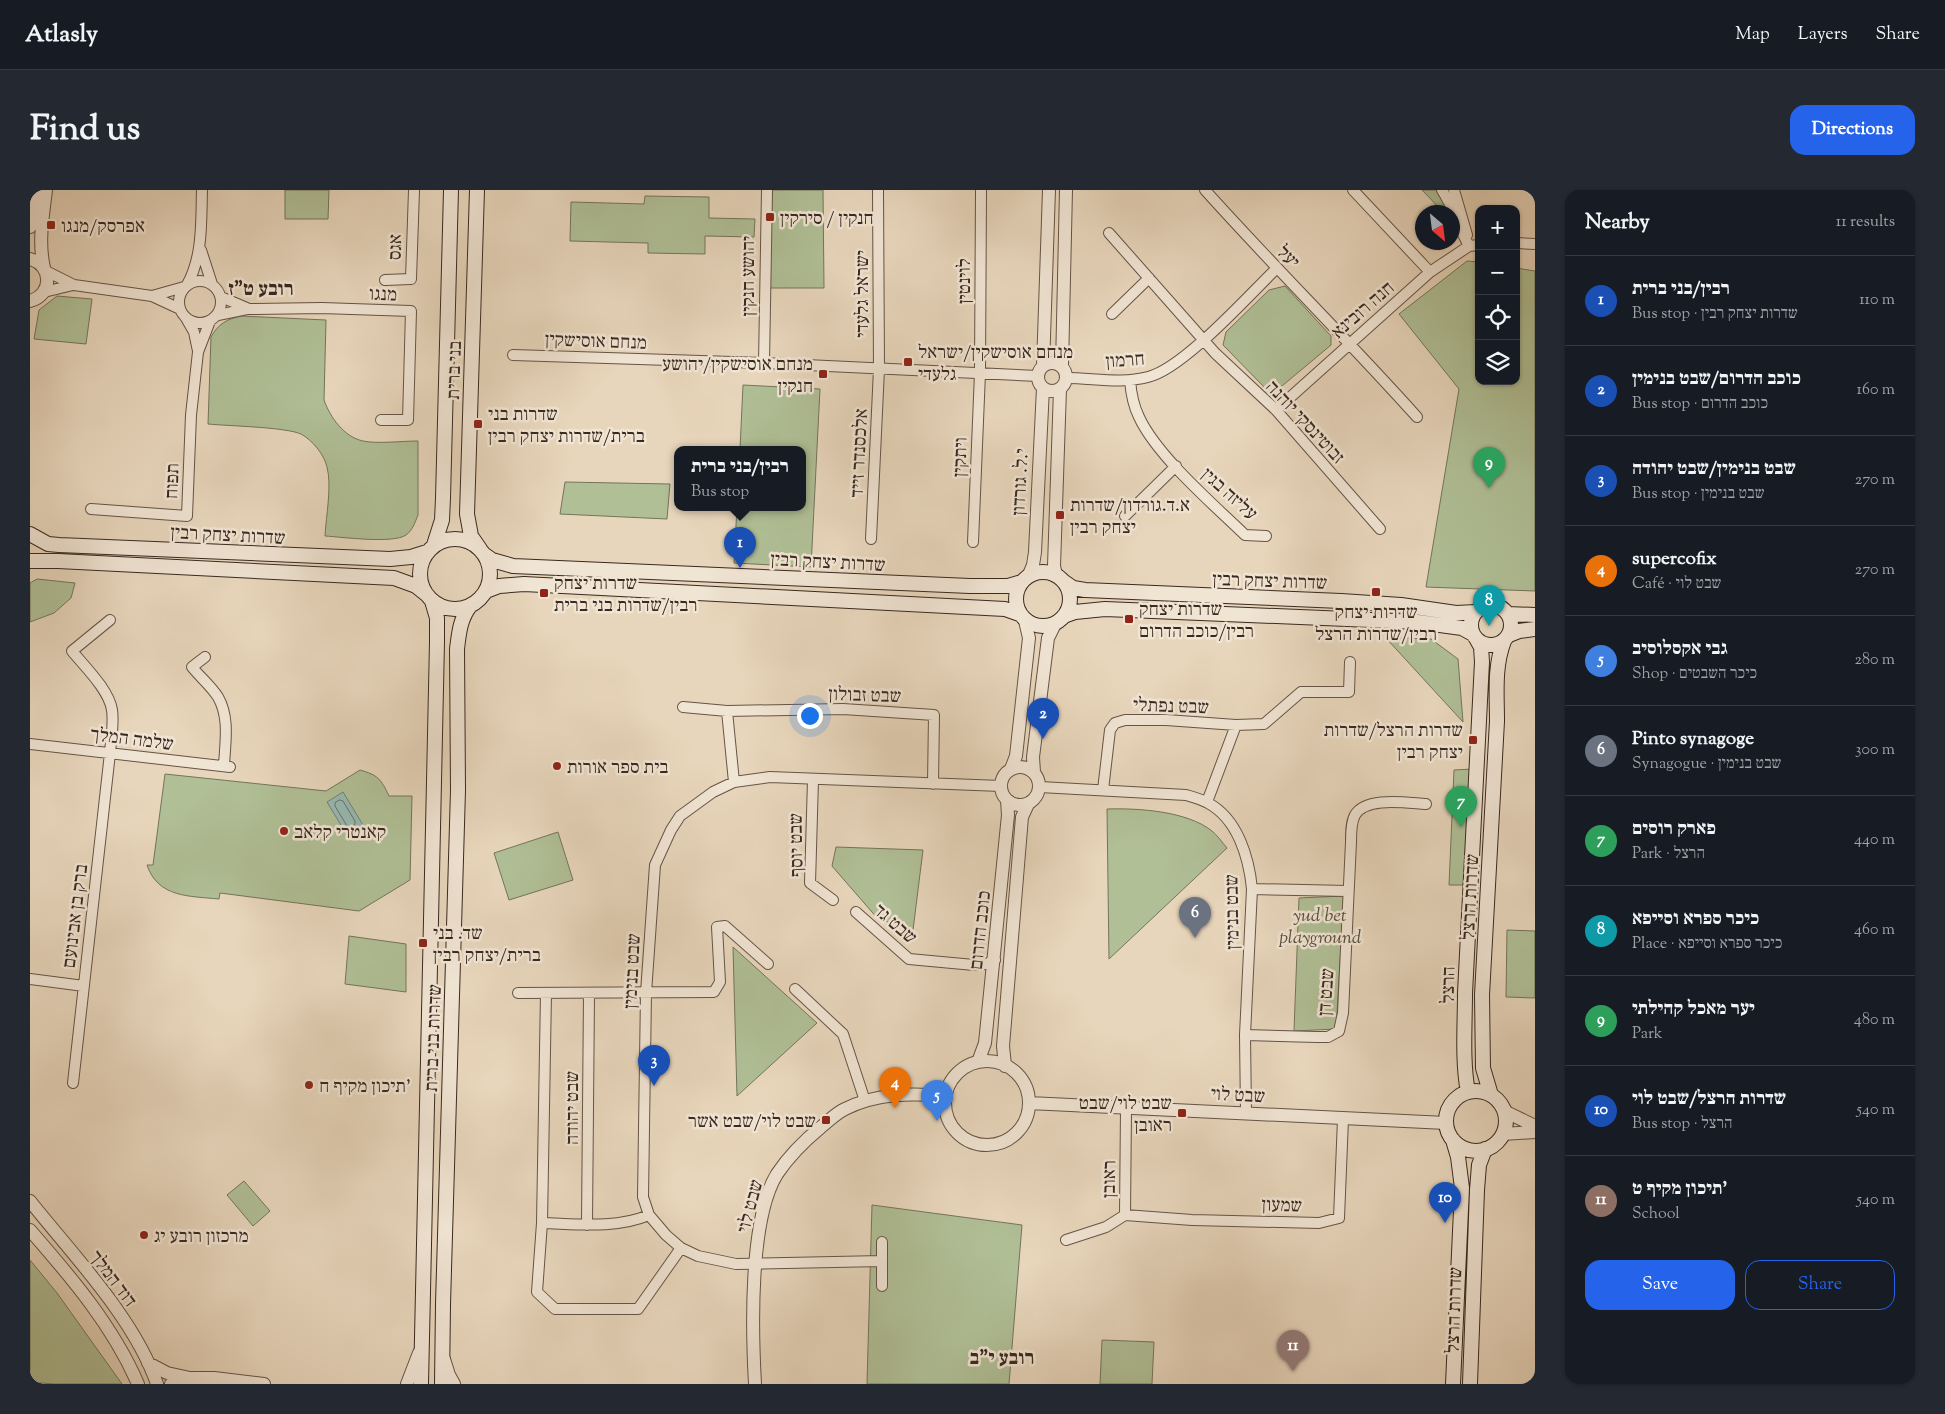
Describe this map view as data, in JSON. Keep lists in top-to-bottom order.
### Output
{
  "streets": {
    "main road": [
      "בני ברית",
      "שדרות יצחק רבין",
      "שדרות הרצל",
      "הרצל",
      "שדרות בני ברית"
    ],
    "street": [
      "אגס",
      "יעל",
      "יהושע חנקין",
      "לוינטין",
      "מנגו",
      "ישראל גלעדי",
      "חנה רובינא",
      "מנחם אוסישקין",
      "חרמון",
      "זבוטינסקי יוהנה",
      "אלכסנדר זייד",
      "ויתקין",
      "תפוח",
      "י.ל. גורדון",
      "עליזה בגין",
      "שבט זבולון",
      "שבט נפתלי",
      "שלמה המלך",
      "שבט יוסף",
      "שבט בנימין",
      "ברק בן אבינועם",
      "שבט גד",
      "כוכב הדרום",
      "שבט דן",
      "שבט לוי",
      "שבט יהודה",
      "ראובן",
      "שמעון",
      "דוד המלך"
    ]
  },
  "crossings": [
    ["יעל", "חנה רובינא"],
    ["יהושע חנקין", "מנחם אוסישקין"],
    ["לוינטין", "מנחם אוסישקין"],
    ["לוינטין", "ויתקין"],
    ["מנגו", "תפוח"],
    ["ישראל גלעדי", "מנחם אוסישקין"],
    ["ישראל גלעדי", "אלכסנדר זייד"],
    ["חנה רובינא", "זבוטינסקי יוהנה"],
    ["מנחם אוסישקין", "חרמון"],
    ["מנחם אוסישקין", "אלכסנדר זייד"],
    ["מנחם אוסישקין", "ויתקין"],
    ["מנחם אוסישקין", "י.ל. גורדון"],
    ["חרמון", "זבוטינסקי יוהנה"],
    ["חרמון", "י.ל. גורדון"],
    ["חרמון", "עליזה בגין"],
    ["בני ברית", "שדרות יצחק רבין"],
    ["בני ברית", "שדרות בני ברית"],
    ["י.ל. גורדון", "שדרות יצחק רבין"],
    ["שדרות יצחק רבין", "שדרות הרצל"],
    ["שדרות יצחק רבין", "הרצל"],
    ["שדרות יצחק רבין", "שדרות בני ברית"],
    ["שבט זבולון", "שבט בנימין"],
    ["שבט נפתלי", "שבט בנימין"],
    ["שלמה המלך", "ברק בן אבינועם"],
    ["שבט יוסף", "שבט בנימין"],
    ["שדרות הרצל", "הרצל"],
    ["שדרות הרצל", "שבט לוי"],
    ["שבט בנימין", "כוכב הדרום"],
    ["שבט בנימין", "שבט דן"],
    ["שבט בנימין", "שבט לוי"],
    ["שבט בנימין", "שבט יהודה"],
    ["שבט גד", "כוכב הדרום"],
    ["כוכב הדרום", "שבט לוי"],
    ["הרצל", "שבט לוי"],
    ["שבט לוי", "ראובן"],
    ["שבט לוי", "שמעון"],
    ["ראובן", "שמעון"]
  ],
  "districts": ["רובע ט\"ז", "רובע י\"ב"],
  "parks": ["yud bet playground"],
  "places": {
    "transit": [
      "חנקין / סירקין",
      "אפרסק/מנגו",
      "מנחם אוסישקין/ישראל גלעדי",
      "מנחם אוסישקין/יהושע חנקין",
      "שדרות בני ברית/שדרות יצחק רבין",
      "א.ד.גורדון/שדרות יצחק רבין",
      "שדרות יצחק רבין/שדרות הרצל",
      "שדרות יצחק רבין/שדרות בני ברית",
      "שדרות יצחק רבין/כוכב הדרום",
      "שדרות הרצל/שדרות יצחק רבין",
      "שד. בני ברית/יצחק רבין",
      "שבט לוי/שבט ראובן",
      "שבט לוי/שבט אשר"
    ],
    "other": [
      "בית ספר אורות",
      "קאנטרי קלאב",
      "תיכון מקיף ח'",
      "מרכזון רובע יג"
    ]
  },
  "north": "bottom right",
  "page": {
    "header": "Atlasly",
    "nav": ["Map", "Layers", "Share"],
    "title": "Find us",
    "buttons": [
      "Directions",
      ["Save", "Share"]
    ],
    "heading": ["Nearby", "11 results"],
    "map_buttons": ["+", "−"],
    "list": [
      {
        "mark": "1",
        "name": "רבין/בני ברית",
        "note": "Bus stop · שדרות יצחק רבין",
        "value": "110 m"
      },
      {
        "mark": "2",
        "name": "כוכב הדרום/שבט בנימין",
        "note": "Bus stop · כוכב הדרום",
        "value": "160 m"
      },
      {
        "mark": "3",
        "name": "שבט בנימין/שבט יהודה",
        "note": "Bus stop · שבט בנימין",
        "value": "270 m"
      },
      {
        "mark": "4",
        "name": "supercofix",
        "note": "Café · שבט לוי",
        "value": "270 m"
      },
      {
        "mark": "5",
        "name": "גבי אקסלוסיב",
        "note": "Shop · כיכר השבטים",
        "value": "280 m"
      },
      {
        "mark": "6",
        "name": "Pinto synagoge",
        "note": "Synagogue · שבט בנימין",
        "value": "300 m"
      },
      {
        "mark": "7",
        "name": "פארק רוסים",
        "note": "Park · הרצל",
        "value": "440 m"
      },
      {
        "mark": "8",
        "name": "כיכר ספרא וסייפא",
        "note": "Place · כיכר ספרא וסייפא",
        "value": "460 m"
      },
      {
        "mark": "9",
        "name": "יער מאכל קהילתי",
        "note": "Park",
        "value": "480 m"
      },
      {
        "mark": "10",
        "name": "שדרות הרצל/שבט לוי",
        "note": "Bus stop · הרצל",
        "value": "540 m"
      },
      {
        "mark": "11",
        "name": "תיכון מקיף ט'",
        "note": "School",
        "value": "540 m"
      }
    ],
    "popup": ["רבין/בני ברית", "Bus stop"],
    "pins": [
      "9",
      "1",
      "8",
      "2",
      "7",
      "6",
      "3",
      "4",
      "5",
      "10",
      "11"
    ]
  }
}
